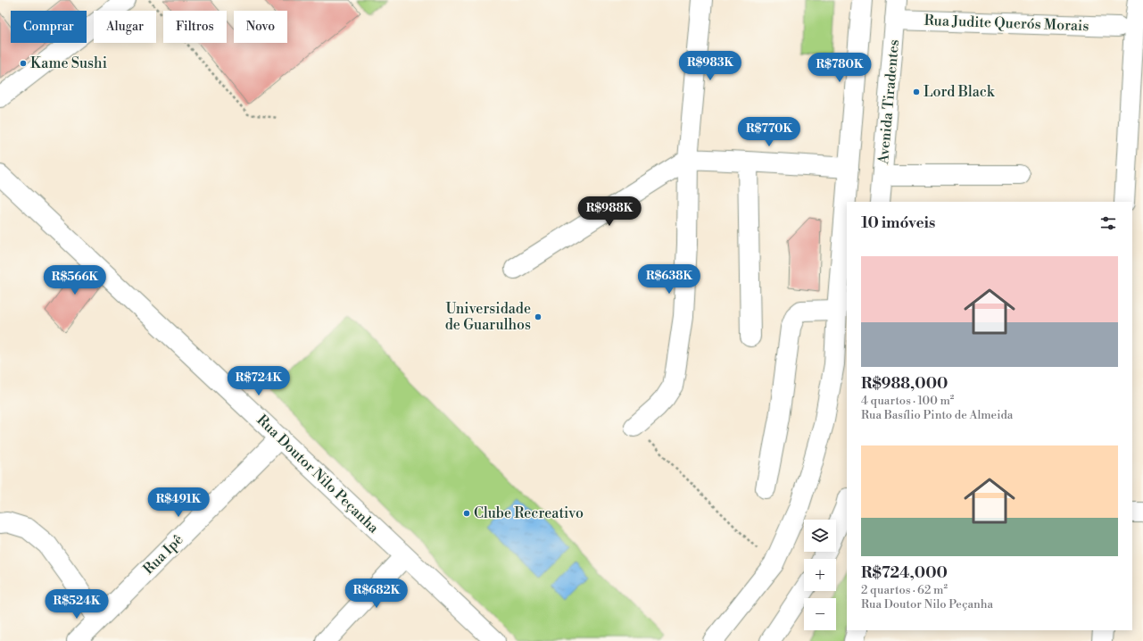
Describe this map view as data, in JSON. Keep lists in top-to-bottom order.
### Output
{
  "streets": {
    "street": [
      "Rua Judite Querós Morais",
      "Avenida Tiradentes",
      "Rua Doutor Nilo Peçanha",
      "Rua Ipê"
    ]
  },
  "crossings": [
    ["Rua Judite Querós Morais", "Avenida Tiradentes"],
    ["Rua Doutor Nilo Peçanha", "Rua Ipê"]
  ],
  "places": [
    "Kame Sushi",
    "Lord Black",
    "Universidade de Guarulhos",
    "Clube Recreativo"
  ],
  "page": {
    "chip": [
      "Comprar",
      "Alugar",
      "Filtros",
      "Novo"
    ],
    "price": [
      "R$983K",
      "R$780K",
      "R$770K",
      "R$988K",
      "R$638K",
      "R$566K",
      "R$724K",
      "R$491K",
      "R$682K",
      "R$524K"
    ],
    "heading": "10 imóveis",
    "list": [
      {
        "name": "R$988,000",
        "note": "4 quartos · 100 m² · Rua Basílio Pinto de Almeida"
      },
      {
        "name": "R$724,000",
        "note": "2 quartos · 62 m² · Rua Doutor Nilo Peçanha"
      }
    ],
    "map_buttons": ["+", "−"]
  }
}
